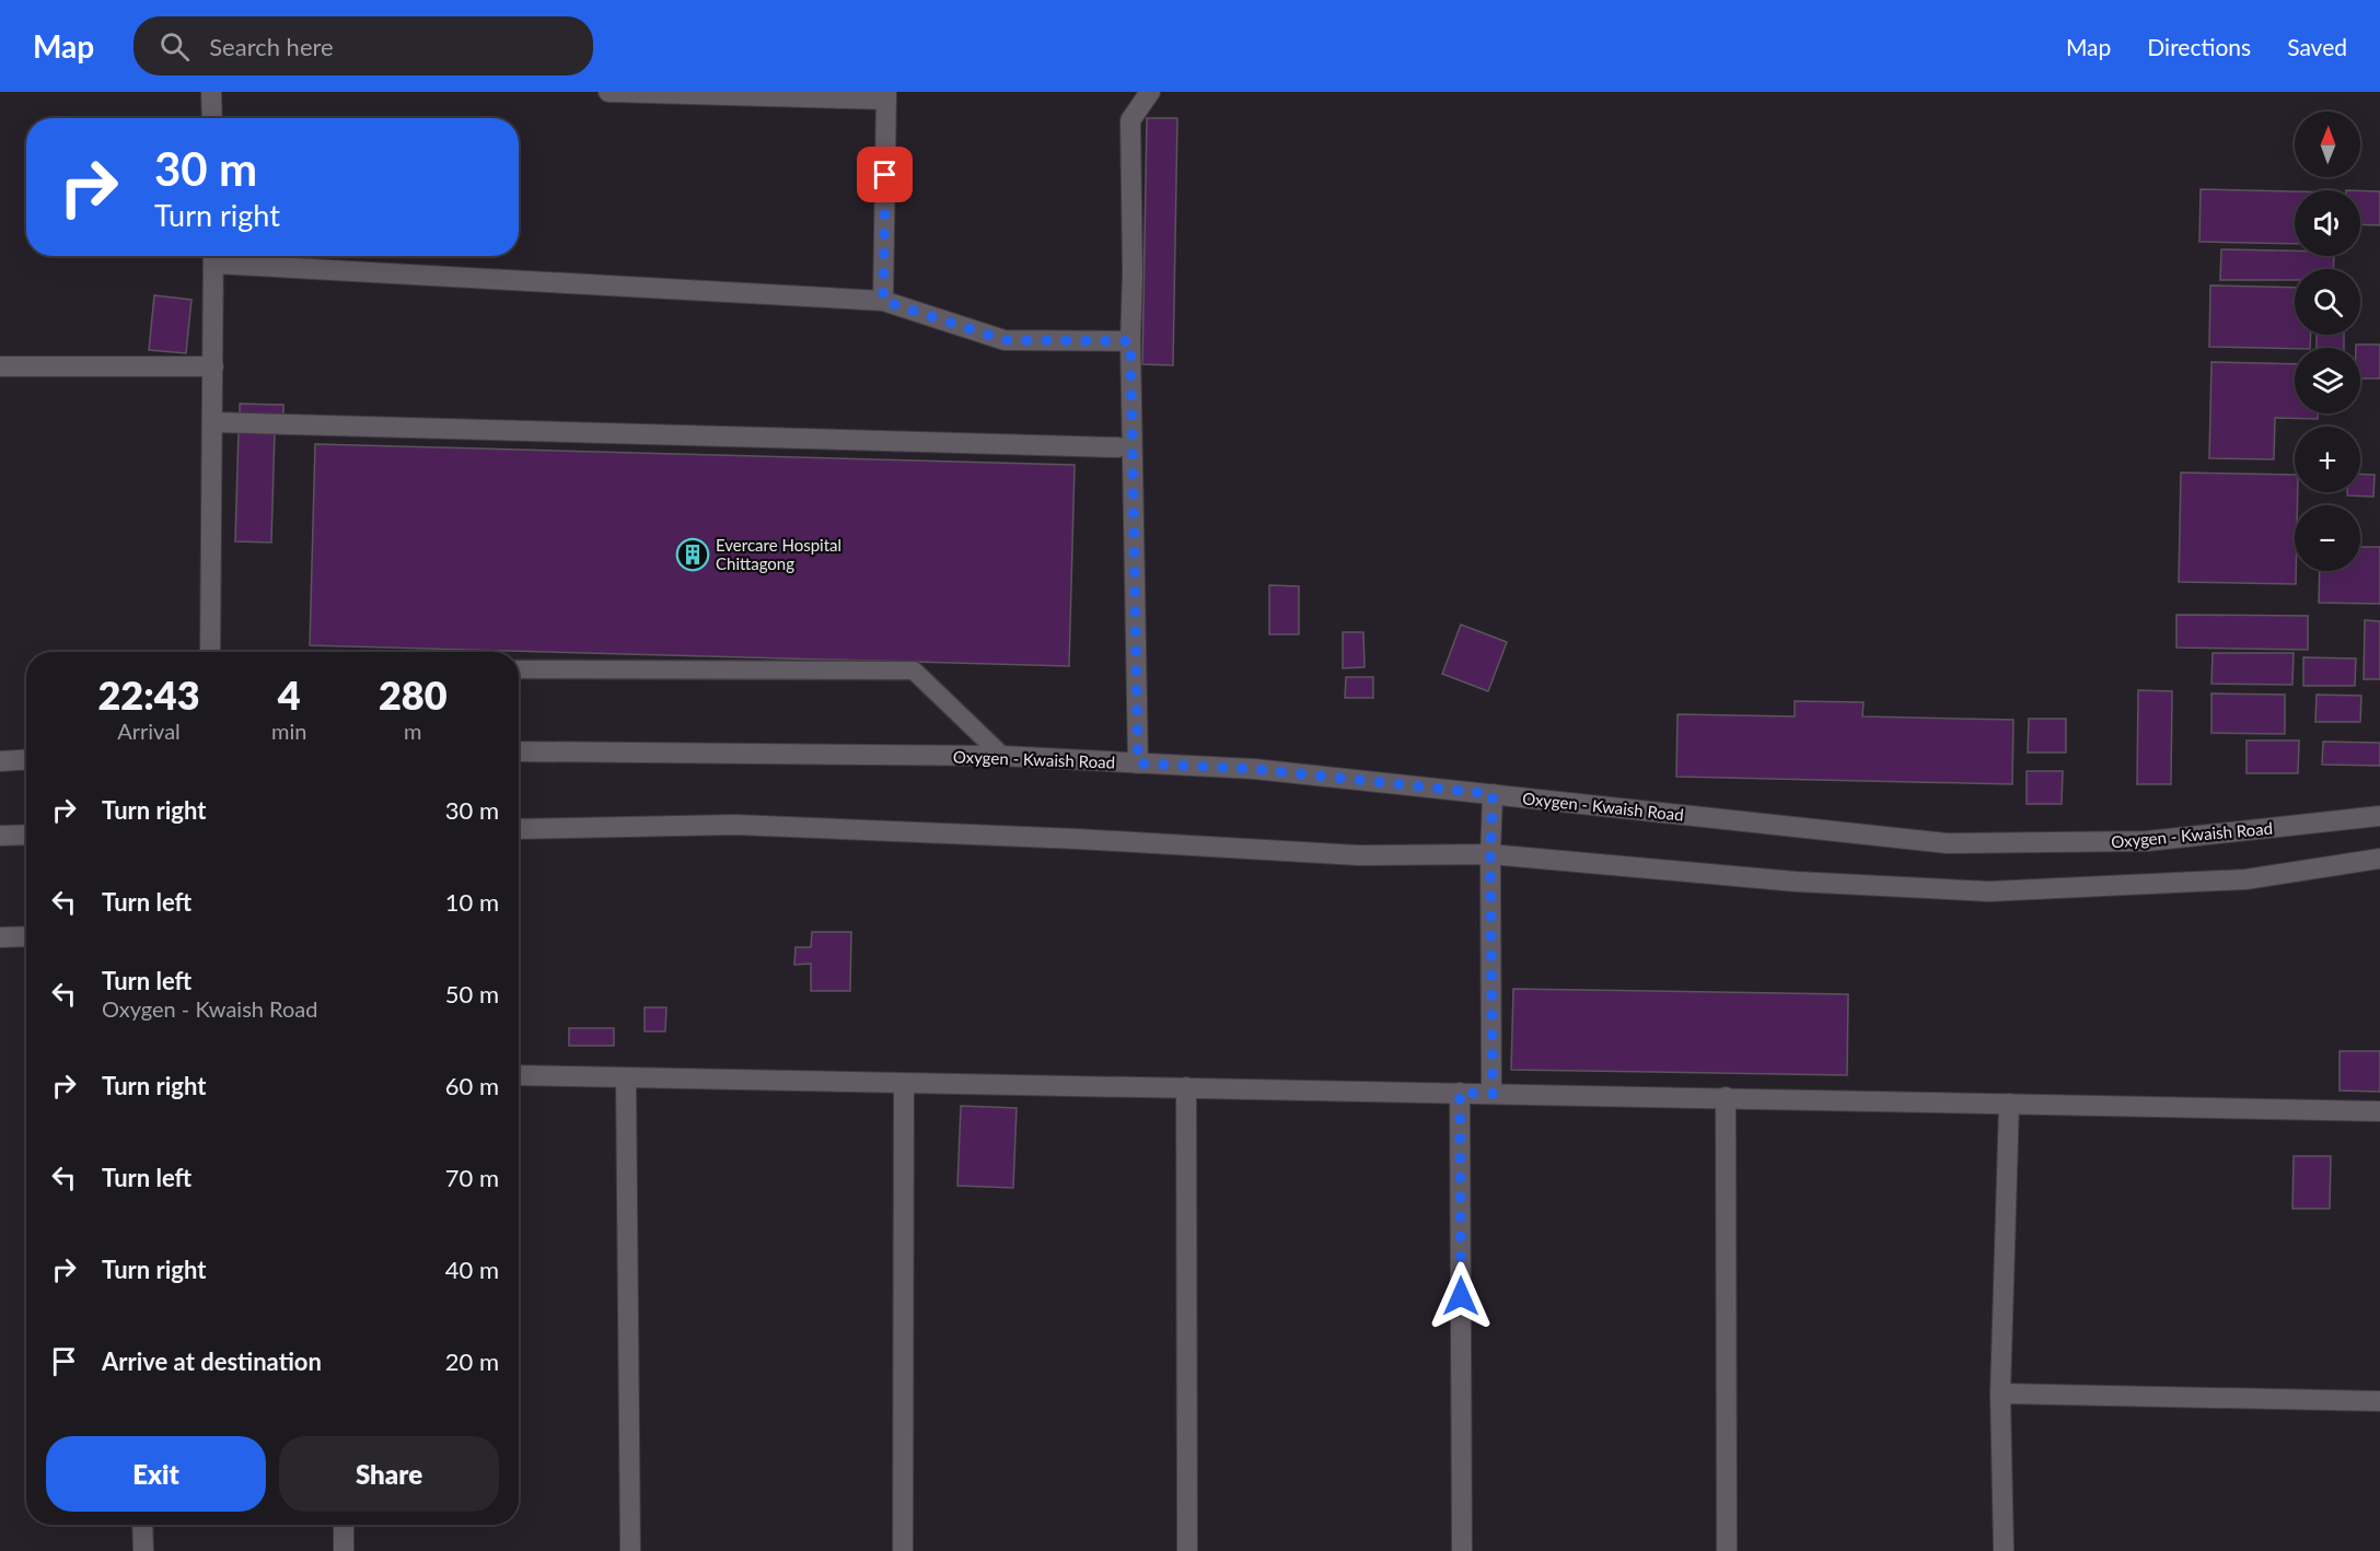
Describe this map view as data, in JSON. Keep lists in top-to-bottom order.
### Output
{
  "streets": {
    "street": ["Oxygen - Kwaish Road"]
  },
  "places": {
    "building": ["Evercare Hospital Chittagong"]
  },
  "north": "top",
  "page": {
    "header": "Map",
    "search": "Search here",
    "nav": ["Map", "Directions", "Saved"],
    "map_buttons": ["+", "−"],
    "turn": ["30 m", "Turn right"],
    "eta": [
      "22:43",
      "Arrival",
      "4",
      "min",
      "280",
      "m"
    ],
    "list": [
      {
        "name": "Turn right",
        "value": "30 m"
      },
      {
        "name": "Turn left",
        "value": "10 m"
      },
      {
        "name": "Turn left",
        "note": "Oxygen - Kwaish Road",
        "value": "50 m"
      },
      {
        "name": "Turn right",
        "value": "60 m"
      },
      {
        "name": "Turn left",
        "value": "70 m"
      },
      {
        "name": "Turn right",
        "value": "40 m"
      },
      {
        "name": "Arrive at destination",
        "value": "20 m"
      }
    ],
    "buttons": ["Exit", "Share"]
  }
}
